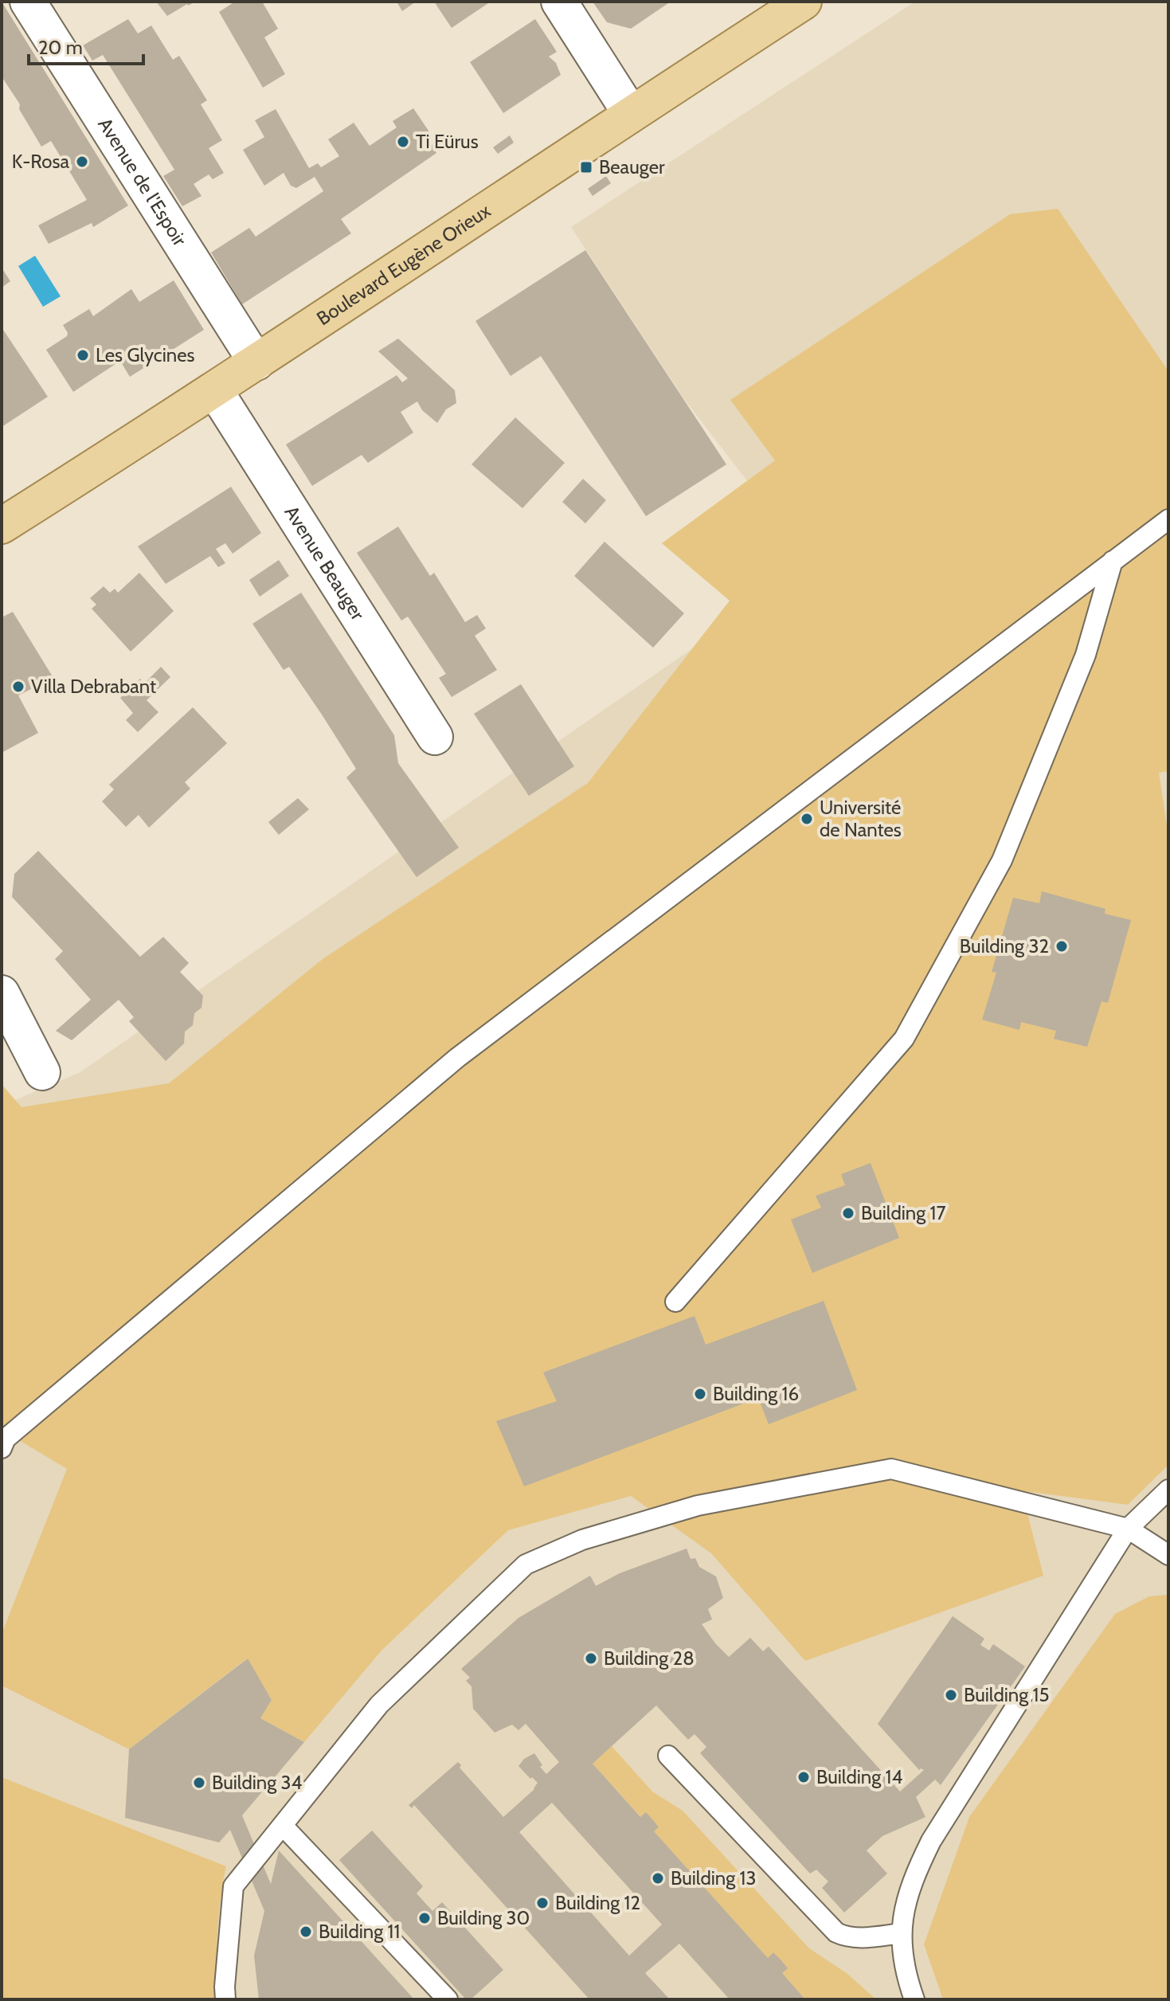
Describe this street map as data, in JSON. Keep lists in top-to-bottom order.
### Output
{
  "streets": {
    "main road": ["Boulevard Eugène Orieux"],
    "street": ["Avenue de l'Espoir", "Avenue Beauger"]
  },
  "crossings": [
    ["Avenue de l'Espoir", "Boulevard Eugène Orieux"],
    ["Boulevard Eugène Orieux", "Avenue Beauger"]
  ],
  "places": {
    "other": [
      "Ti Eürus",
      "K-Rosa",
      "Les Glycines",
      "Villa Debrabant",
      "Université de Nantes",
      "Building 32",
      "Building 17",
      "Building 16",
      "Building 28",
      "Building 15",
      "Building 14",
      "Building 34",
      "Building 13",
      "Building 12",
      "Building 30",
      "Building 11"
    ],
    "transit": ["Beauger"]
  },
  "scale_bar": "20 m"
}
